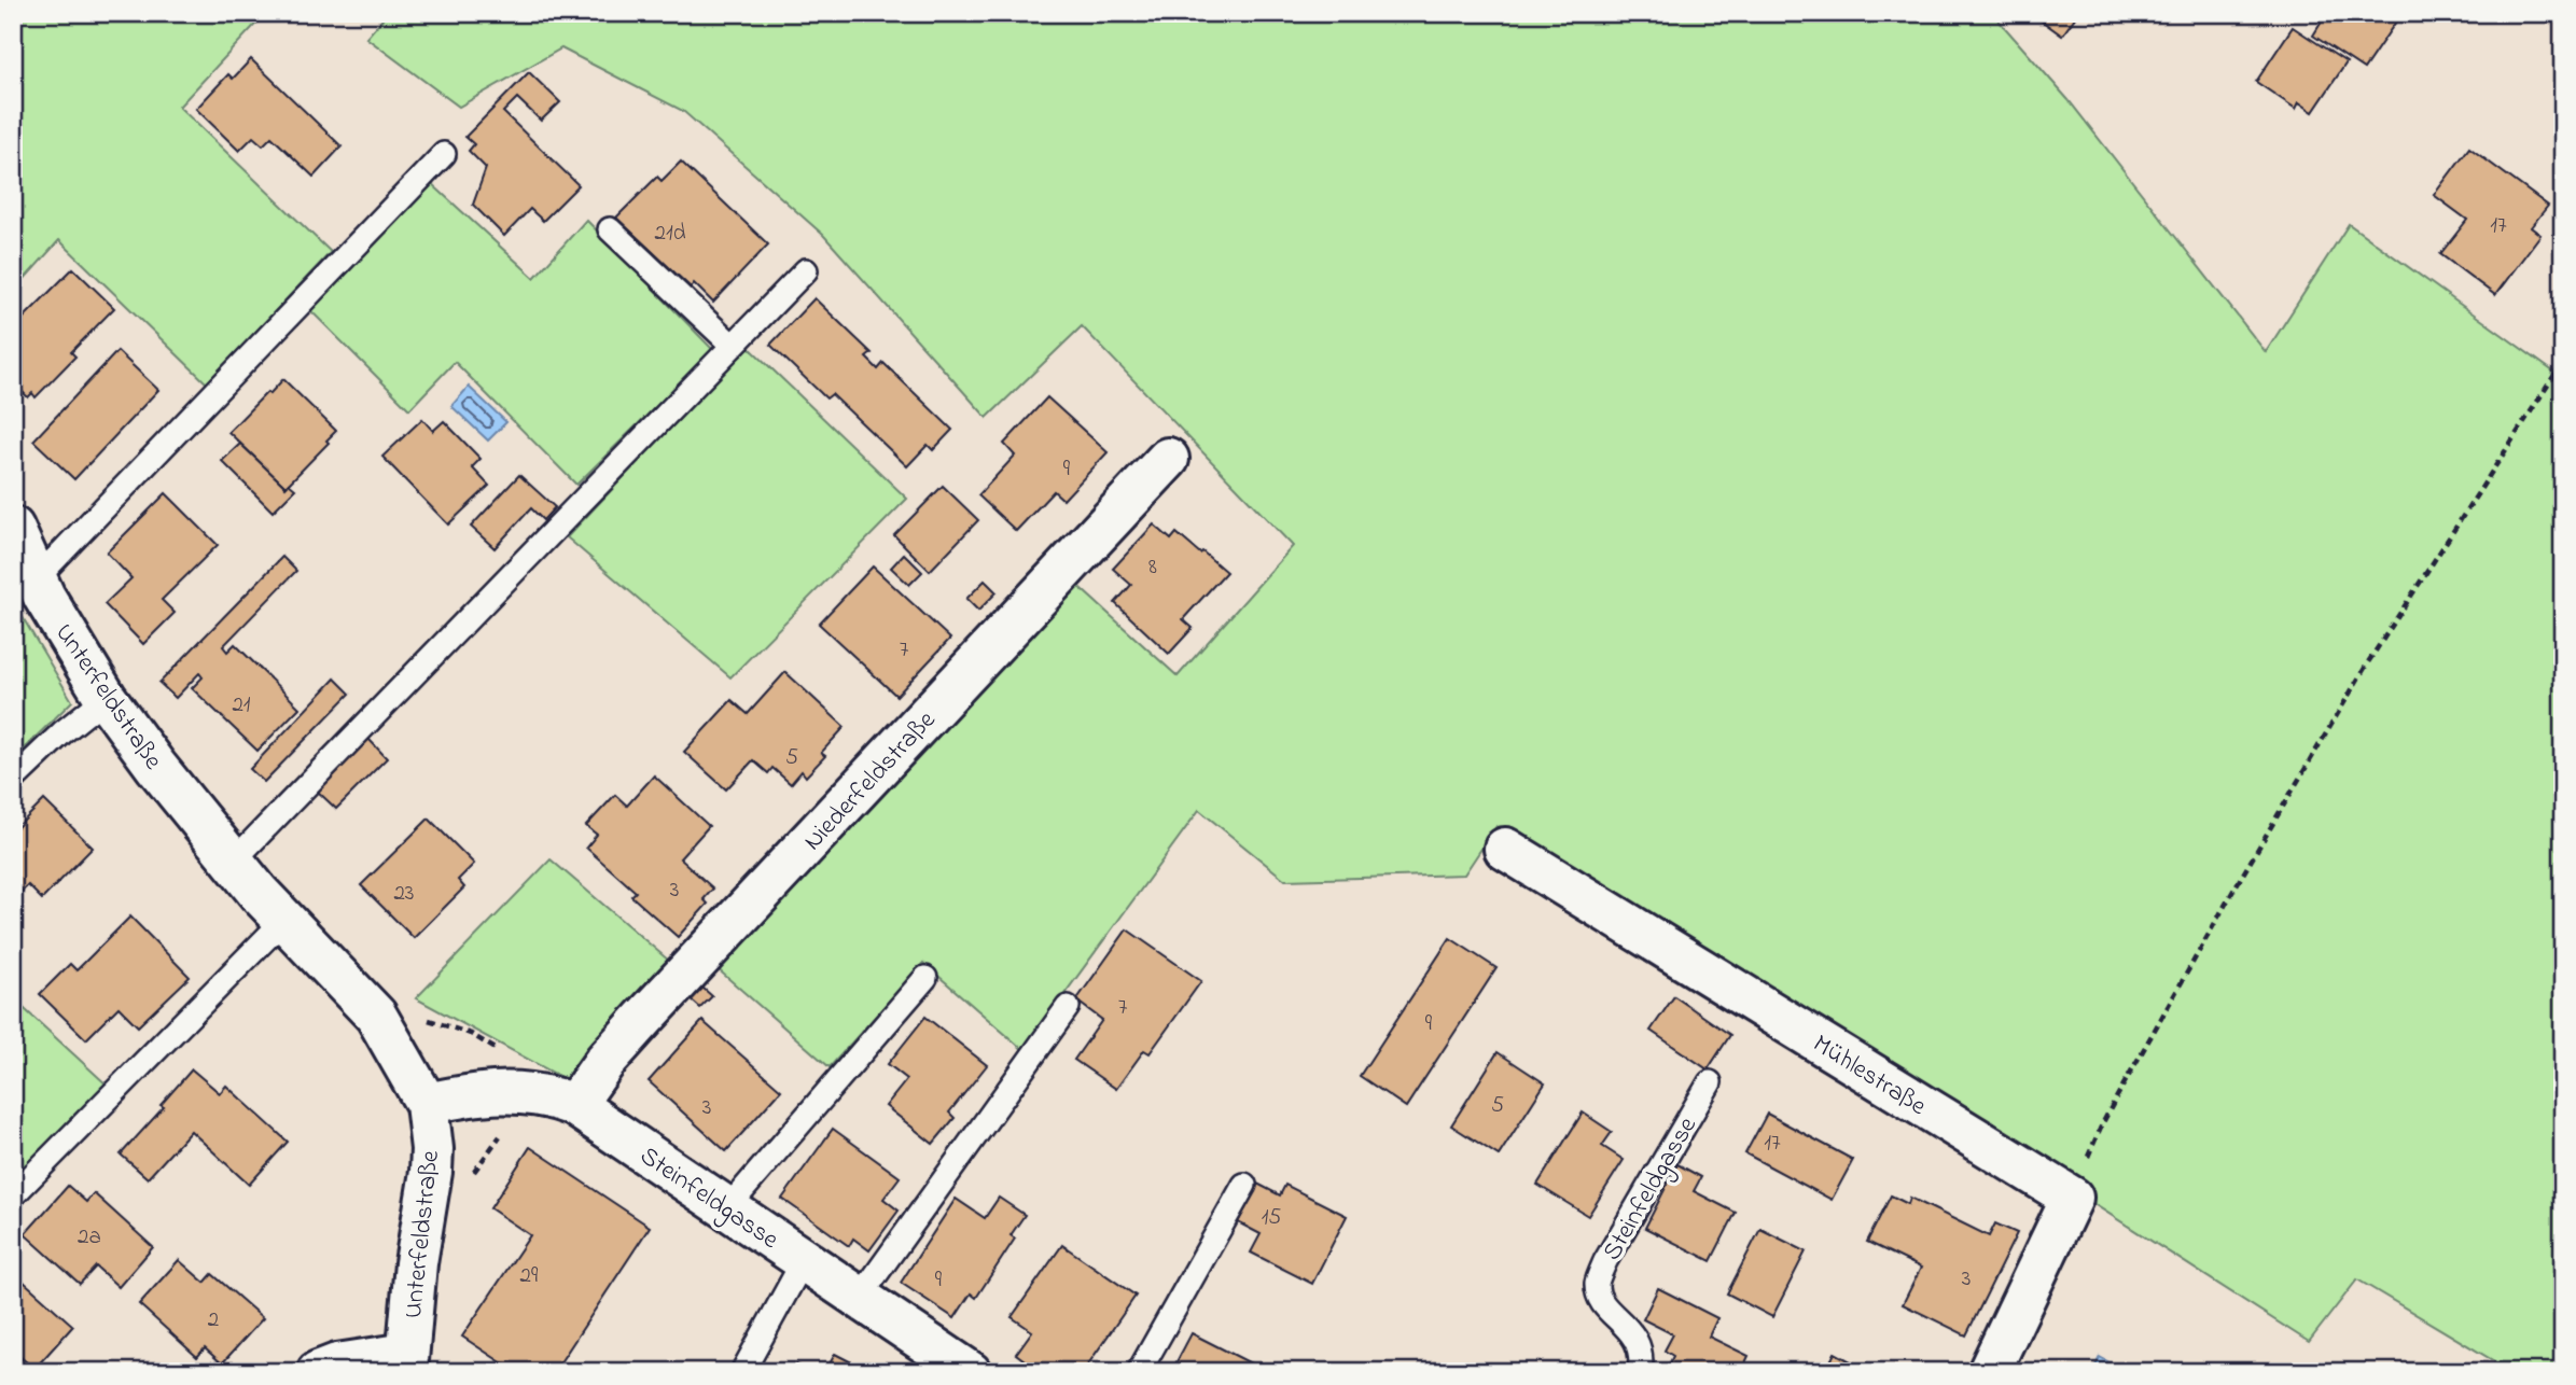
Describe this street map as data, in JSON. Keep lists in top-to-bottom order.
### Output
{
  "streets": {
    "street": [
      "Unterfeldstraße",
      "Niederfeldstraße",
      "Mühlestraße",
      "Steinfeldgasse"
    ]
  },
  "crossings": [
    ["Unterfeldstraße", "Steinfeldgasse"],
    ["Niederfeldstraße", "Steinfeldgasse"]
  ],
  "house_numbers": [
    "17",
    "21d",
    "9",
    "8",
    "7",
    "21",
    "5",
    "3",
    "23",
    "7",
    "9",
    "5",
    "3",
    "17",
    "15",
    "2a",
    "29",
    "3",
    "9",
    "2"
  ]
}
